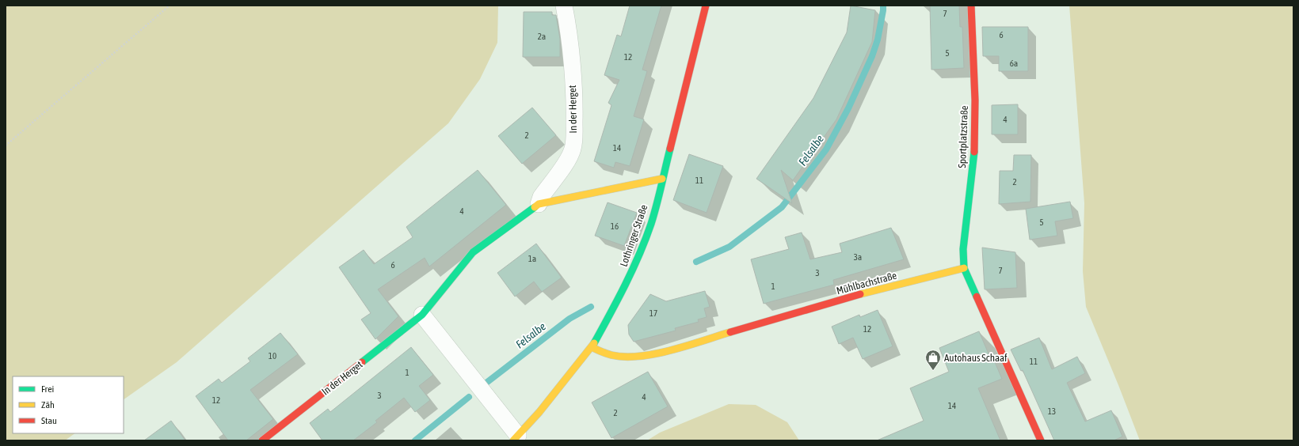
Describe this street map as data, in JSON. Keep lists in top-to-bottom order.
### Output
{
  "streets": {
    "street": [
      "In der Herget",
      "Sportplatzstraße",
      "Lothringer Straße",
      "Mühlbachstraße"
    ]
  },
  "crossings": [
    ["In der Herget", "Lothringer Straße"],
    ["Sportplatzstraße", "Mühlbachstraße"],
    ["Lothringer Straße", "Mühlbachstraße"]
  ],
  "water": ["Felsalbe"],
  "places": {
    "shop": ["Autohaus Schaaf"]
  },
  "house_numbers": [
    "7",
    "6",
    "2a",
    "5",
    "12",
    "6a",
    "4",
    "2",
    "14",
    "11",
    "2",
    "4",
    "5",
    "16",
    "3a",
    "1a",
    "6",
    "7",
    "3",
    "1",
    "17",
    "12",
    "10",
    "11",
    "1",
    "3",
    "4",
    "12",
    "14",
    "13",
    "2"
  ],
  "legend": ["Frei", "Zäh", "Stau"]
}
